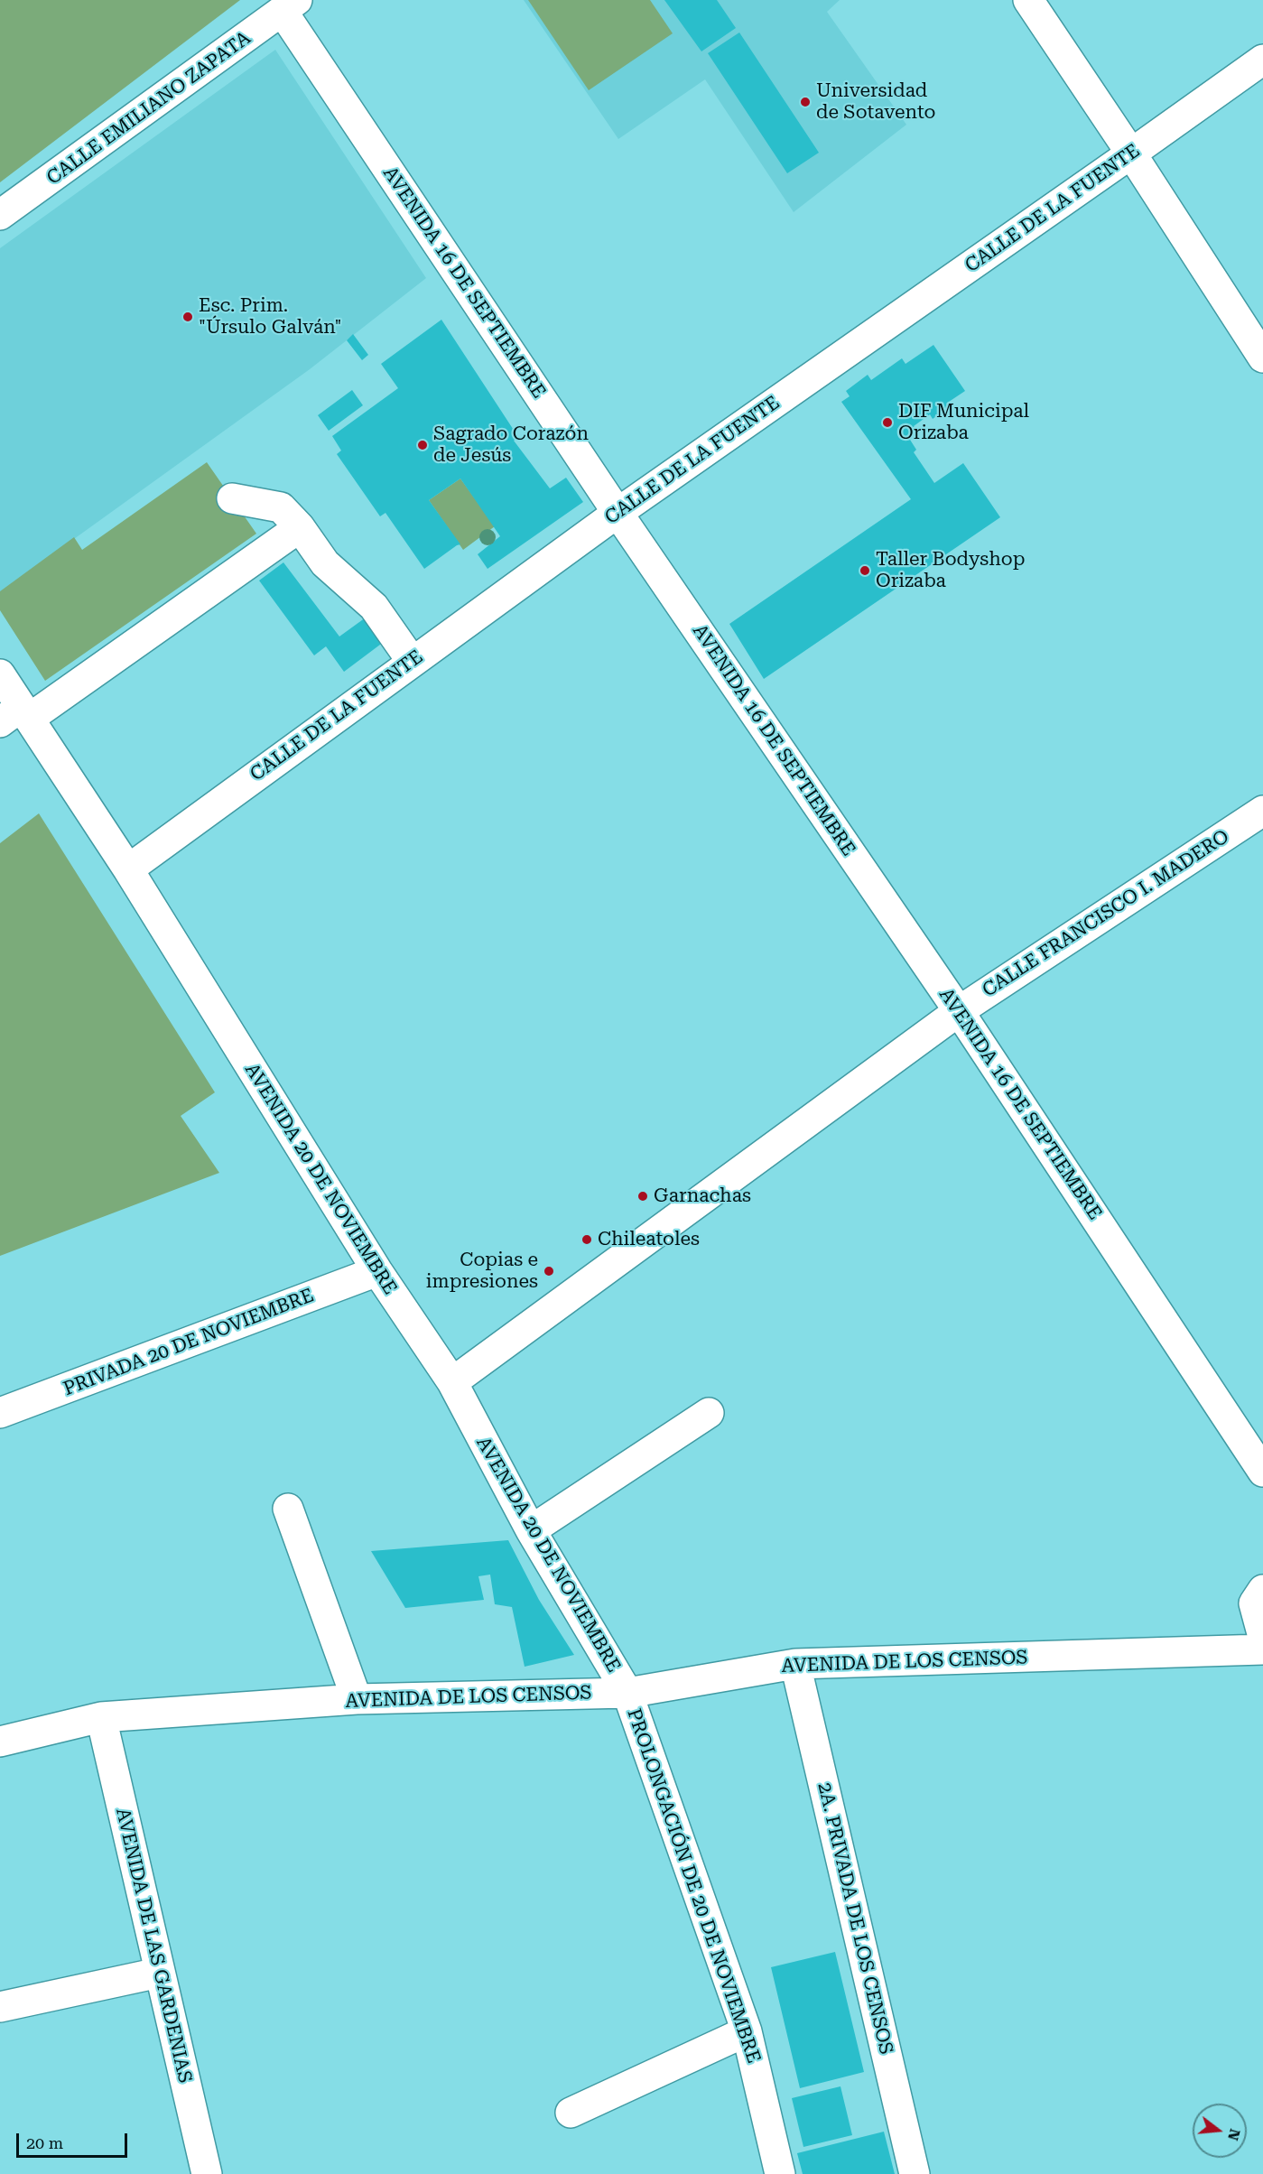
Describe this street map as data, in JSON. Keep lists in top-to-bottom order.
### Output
{
  "streets": {
    "street": [
      "CALLE EMILIANO ZAPATA",
      "CALLE DE LA FUENTE",
      "AVENIDA 16 DE SEPTIEMBRE",
      "CALLE FRANCISCO I. MADERO",
      "AVENIDA 20 DE NOVIEMBRE",
      "PRIVADA 20 DE NOVIEMBRE",
      "AVENIDA DE LOS CENSOS",
      "PROLONGACIÓN DE 20 DE NOVIEMBRE",
      "2A. PRIVADA DE LOS CENSOS",
      "AVENIDA DE LAS GARDENIAS"
    ]
  },
  "crossings": [
    ["CALLE EMILIANO ZAPATA", "AVENIDA 16 DE SEPTIEMBRE"],
    ["CALLE DE LA FUENTE", "AVENIDA 16 DE SEPTIEMBRE"],
    ["CALLE DE LA FUENTE", "AVENIDA 20 DE NOVIEMBRE"],
    ["AVENIDA 16 DE SEPTIEMBRE", "CALLE FRANCISCO I. MADERO"],
    ["CALLE FRANCISCO I. MADERO", "AVENIDA 20 DE NOVIEMBRE"],
    ["AVENIDA 20 DE NOVIEMBRE", "PRIVADA 20 DE NOVIEMBRE"],
    ["AVENIDA 20 DE NOVIEMBRE", "AVENIDA DE LOS CENSOS"],
    ["AVENIDA 20 DE NOVIEMBRE", "PROLONGACIÓN DE 20 DE NOVIEMBRE"],
    ["AVENIDA DE LOS CENSOS", "PROLONGACIÓN DE 20 DE NOVIEMBRE"],
    ["AVENIDA DE LOS CENSOS", "2A. PRIVADA DE LOS CENSOS"],
    ["AVENIDA DE LOS CENSOS", "AVENIDA DE LAS GARDENIAS"]
  ],
  "places": [
    "Universidad de Sotavento",
    "Esc. Prim. \"Úrsulo Galván\"",
    "DIF Municipal Orizaba",
    "Sagrado Corazón de Jesús",
    "Taller Bodyshop Orizaba",
    "Garnachas",
    "Chileatoles",
    "Copias e impresiones"
  ],
  "scale_bar": "20 m",
  "north": "right"
}
